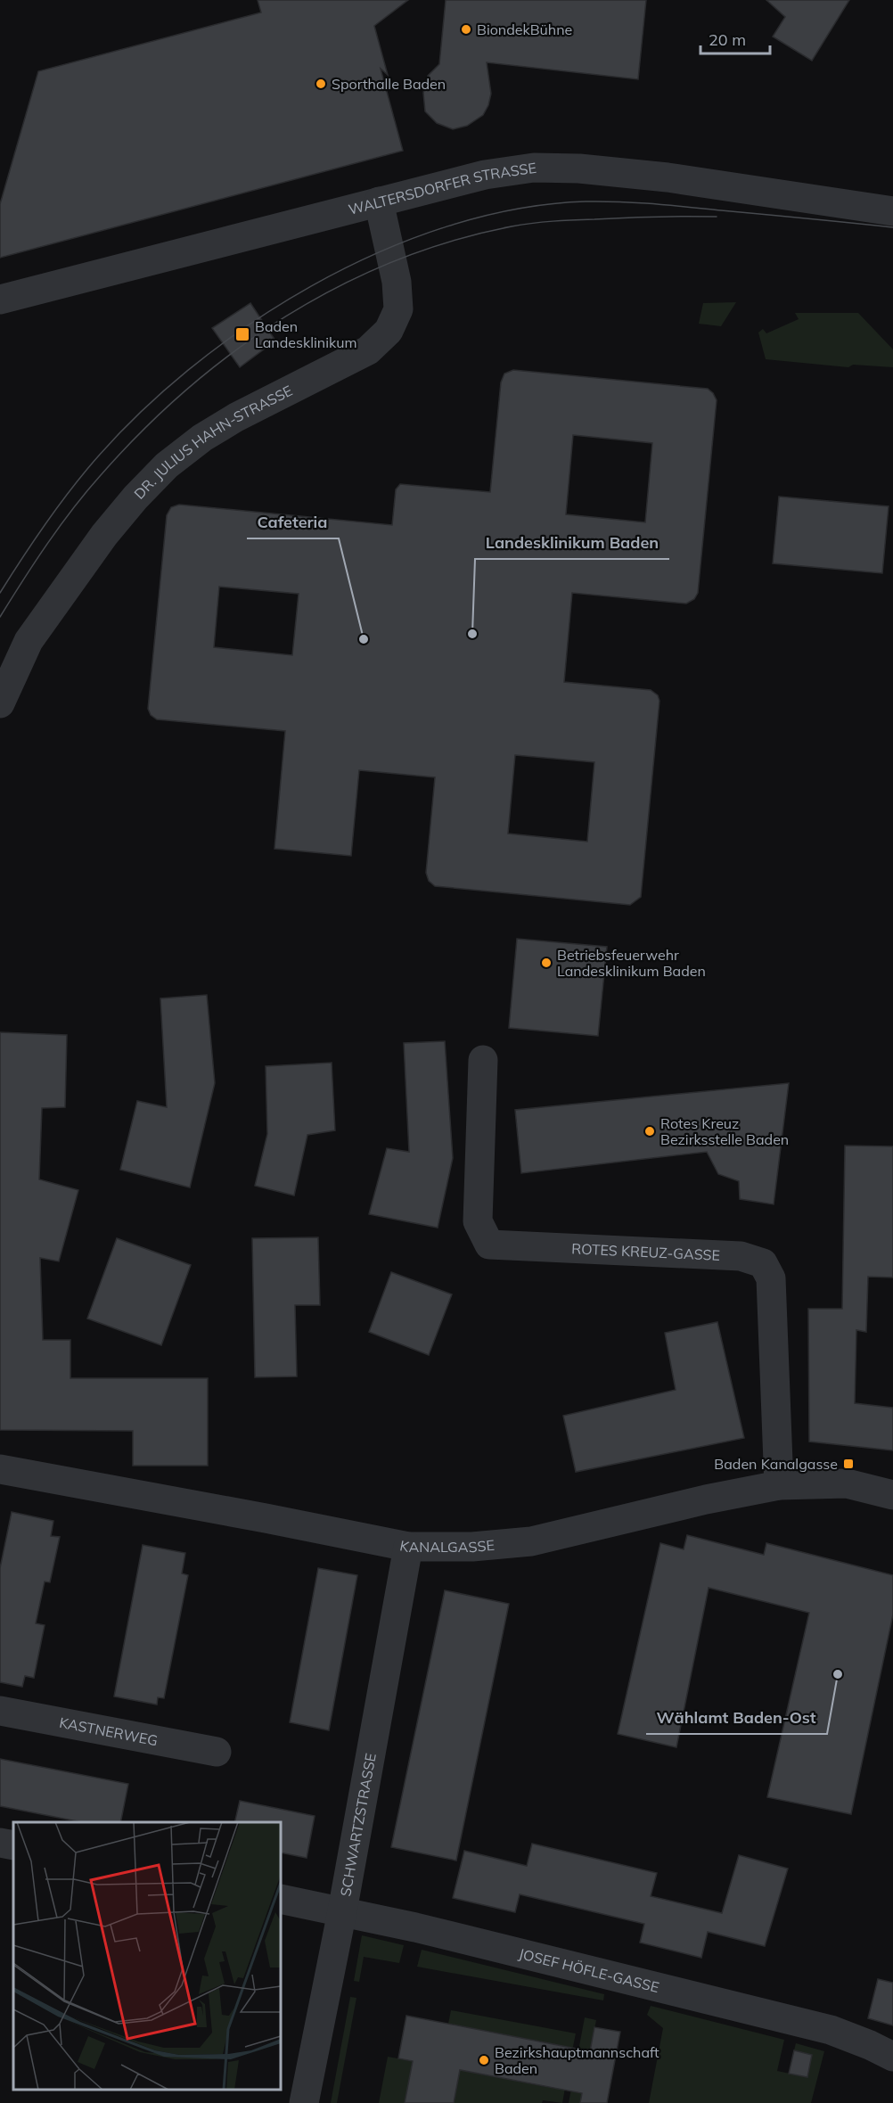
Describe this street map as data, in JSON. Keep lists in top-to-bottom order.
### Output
{
  "streets": {
    "street": [
      "WALTERSDORFER STRASSE",
      "DR. JULIUS HAHN-STRASSE",
      "ROTES KREUZ-GASSE",
      "KANALGASSE",
      "KASTNERWEG",
      "SCHWARTZSTRASSE",
      "JOSEF HÖFLE-GASSE"
    ]
  },
  "crossings": [
    ["WALTERSDORFER STRASSE", "DR. JULIUS HAHN-STRASSE"],
    ["ROTES KREUZ-GASSE", "KANALGASSE"],
    ["KANALGASSE", "SCHWARTZSTRASSE"],
    ["SCHWARTZSTRASSE", "JOSEF HÖFLE-GASSE"]
  ],
  "places": {
    "other": [
      "BiondekBühne",
      "Sporthalle Baden",
      "Landesklinikum Baden",
      "Cafeteria",
      "Betriebsfeuerwehr Landesklinikum Baden",
      "Rotes Kreuz Bezirksstelle Baden",
      "Wählamt Baden-Ost",
      "Bezirkshauptmannschaft Baden"
    ],
    "transit": ["Baden Landesklinikum", "Baden Kanalgasse"]
  },
  "scale_bar": "20 m"
}
